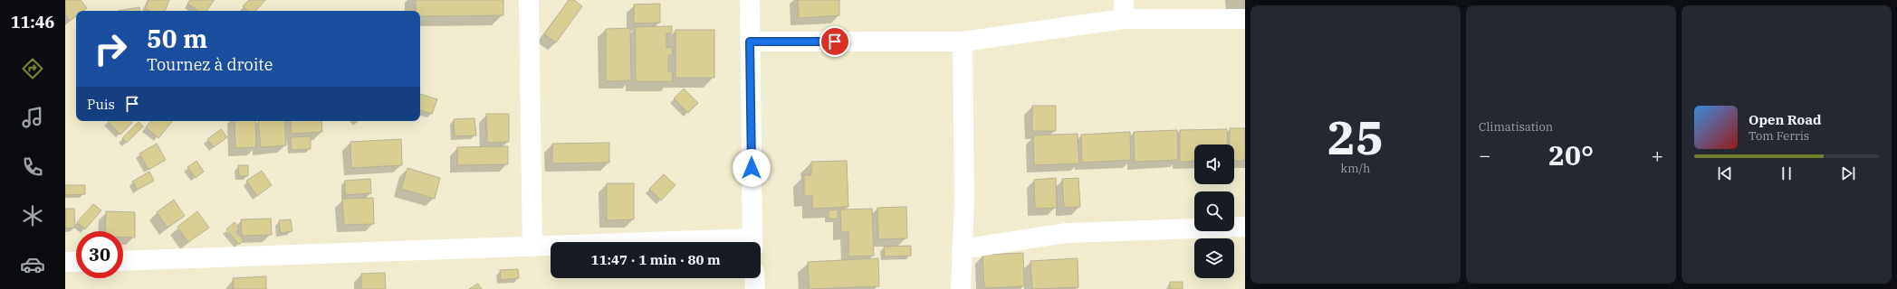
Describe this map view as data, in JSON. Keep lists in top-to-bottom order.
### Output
{
  "page": {
    "tabs": "11:46",
    "tile": [
      ["25", "km/h"],
      "Climatisation"
    ],
    "turn": ["50 m", "Tournez à droite"],
    "then": "Puis",
    "song": ["Open Road", "Tom Ferris"],
    "heat": ["−", "20°", "+"],
    "limit": "30",
    "trip": "11:47 · 1 min · 80 m"
  }
}
